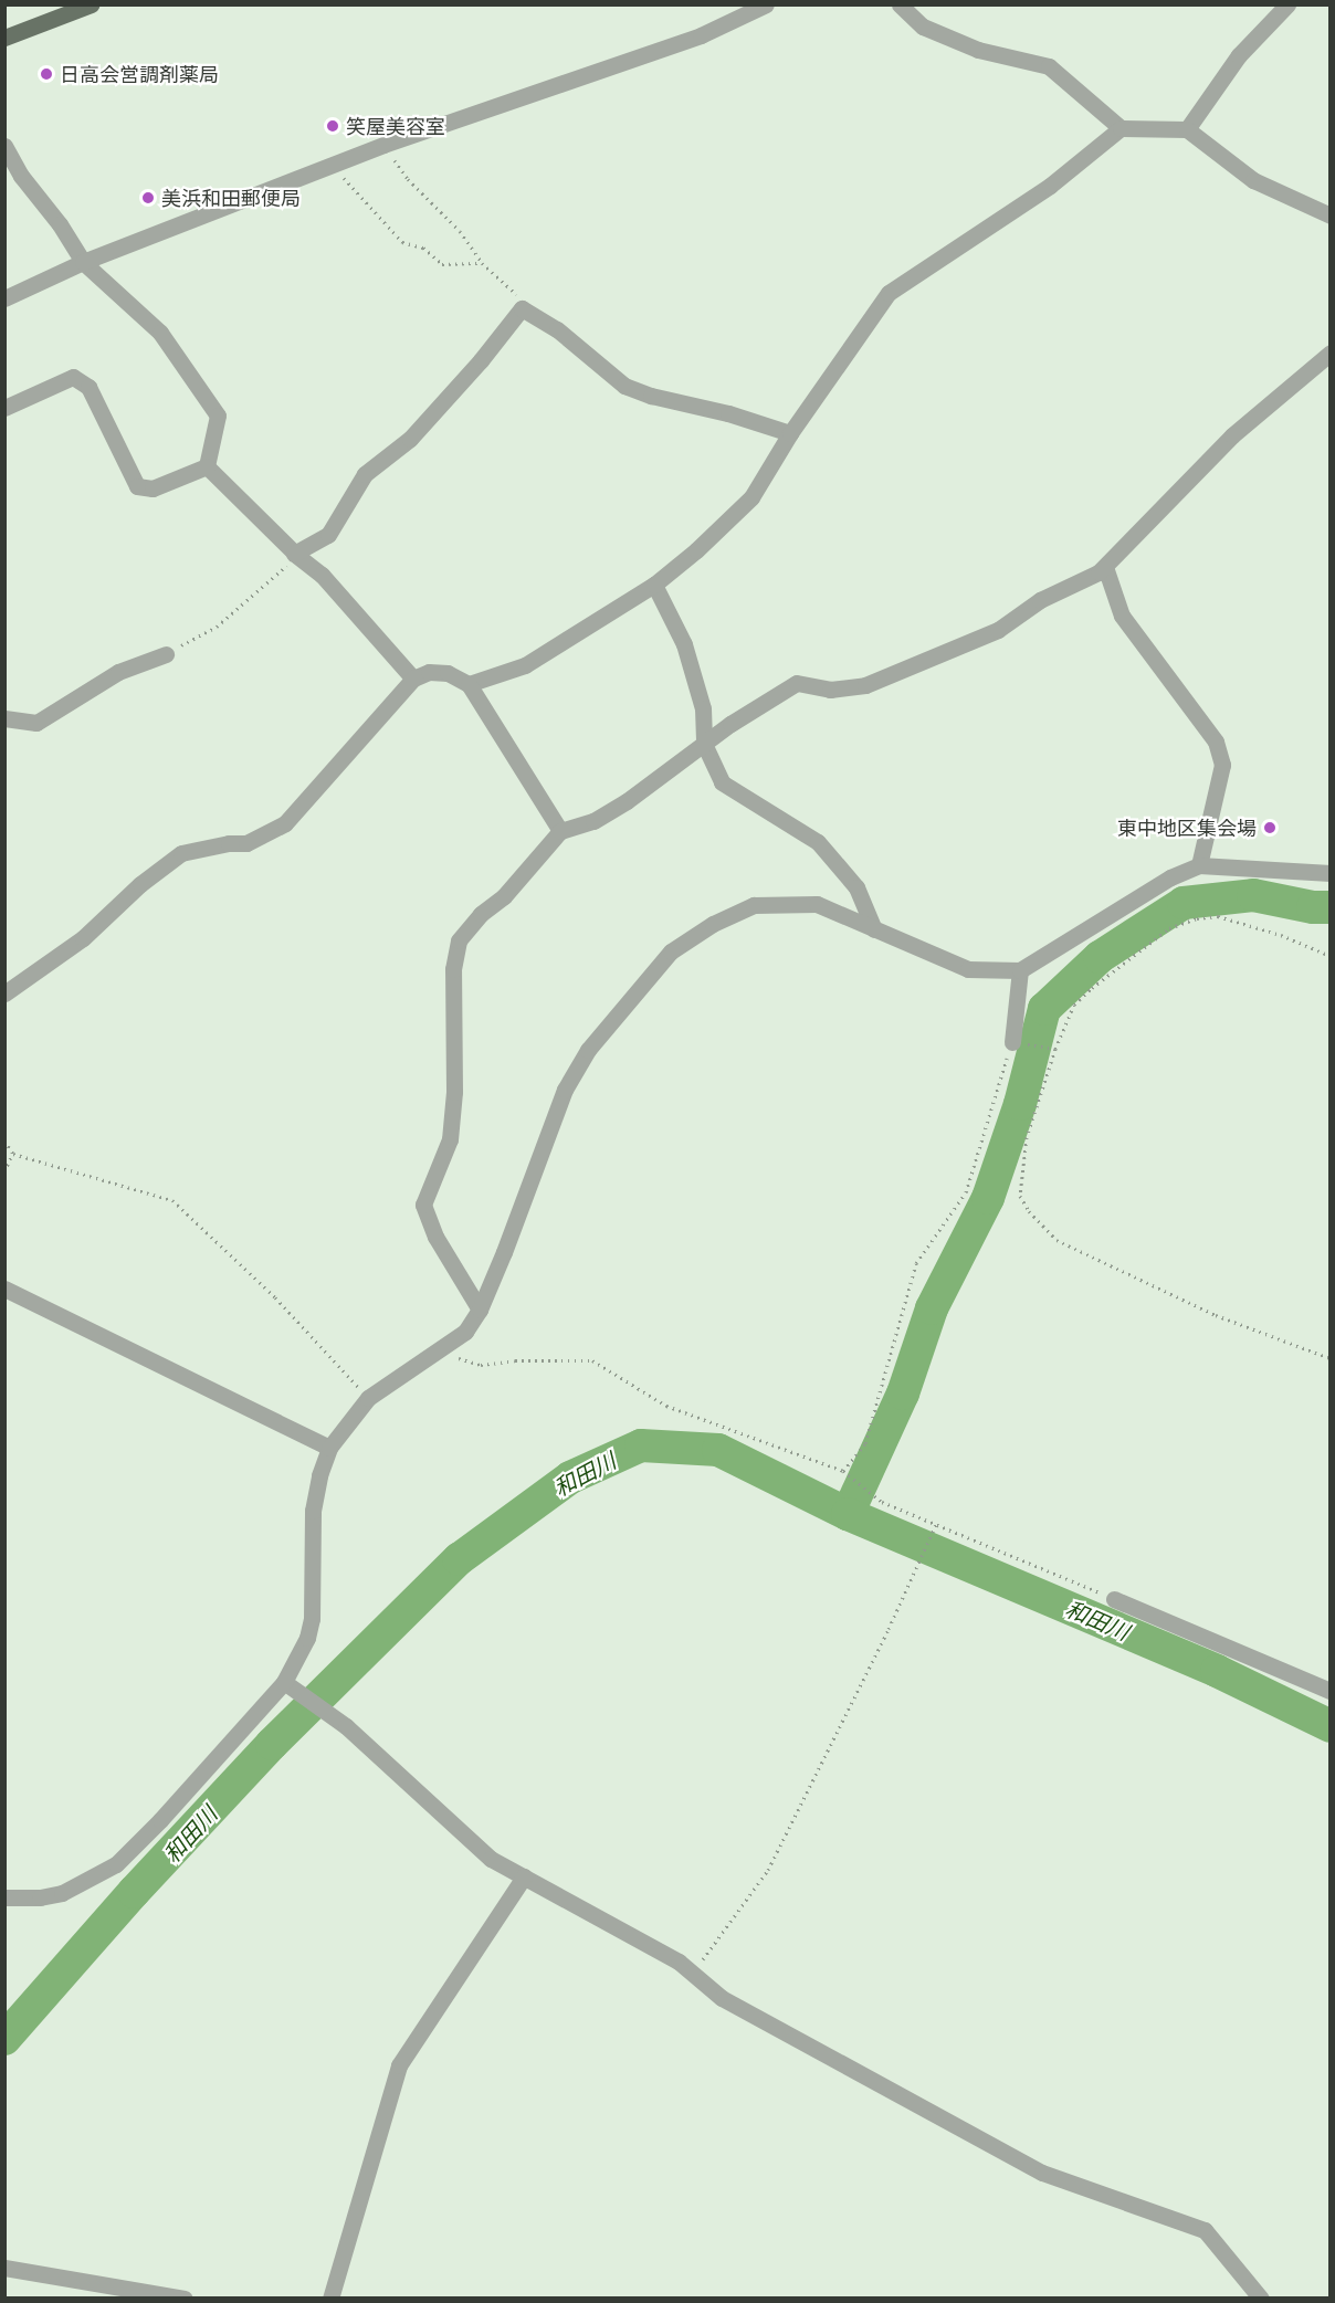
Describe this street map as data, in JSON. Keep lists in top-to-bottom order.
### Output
{
  "water": ["和田川"],
  "places": [
    "日高会営調剤薬局",
    "笑屋美容室",
    "美浜和田郵便局",
    "東中地区集会場"
  ]
}
